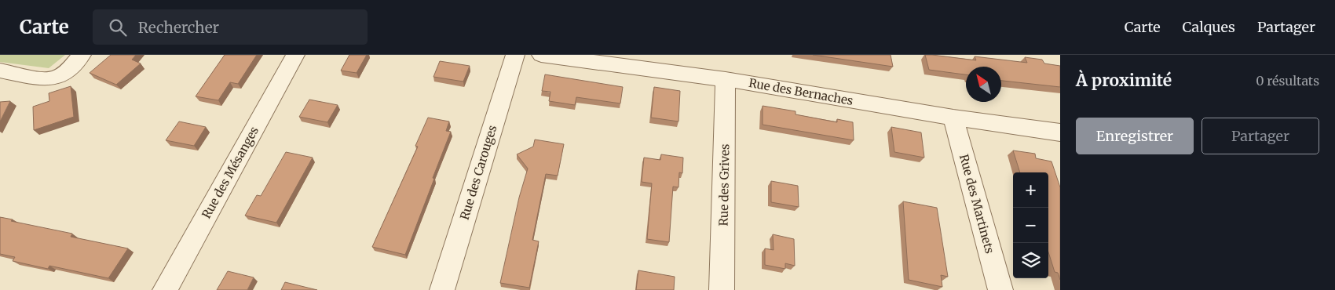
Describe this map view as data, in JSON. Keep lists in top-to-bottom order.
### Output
{
  "streets": {
    "street": [
      "Rue des Bernaches",
      "Rue des Mésanges",
      "Rue des Carouges",
      "Rue des Grives",
      "Rue des Martinets"
    ]
  },
  "crossings": [
    ["Rue des Bernaches", "Rue des Grives"],
    ["Rue des Bernaches", "Rue des Martinets"]
  ],
  "north": "top left",
  "page": {
    "header": "Carte",
    "search": "Rechercher",
    "nav": ["Carte", "Calques", "Partager"],
    "heading": ["À proximité", "0 résultats"],
    "buttons": ["Enregistrer", "Partager"],
    "map_buttons": ["+", "−"]
  }
}
